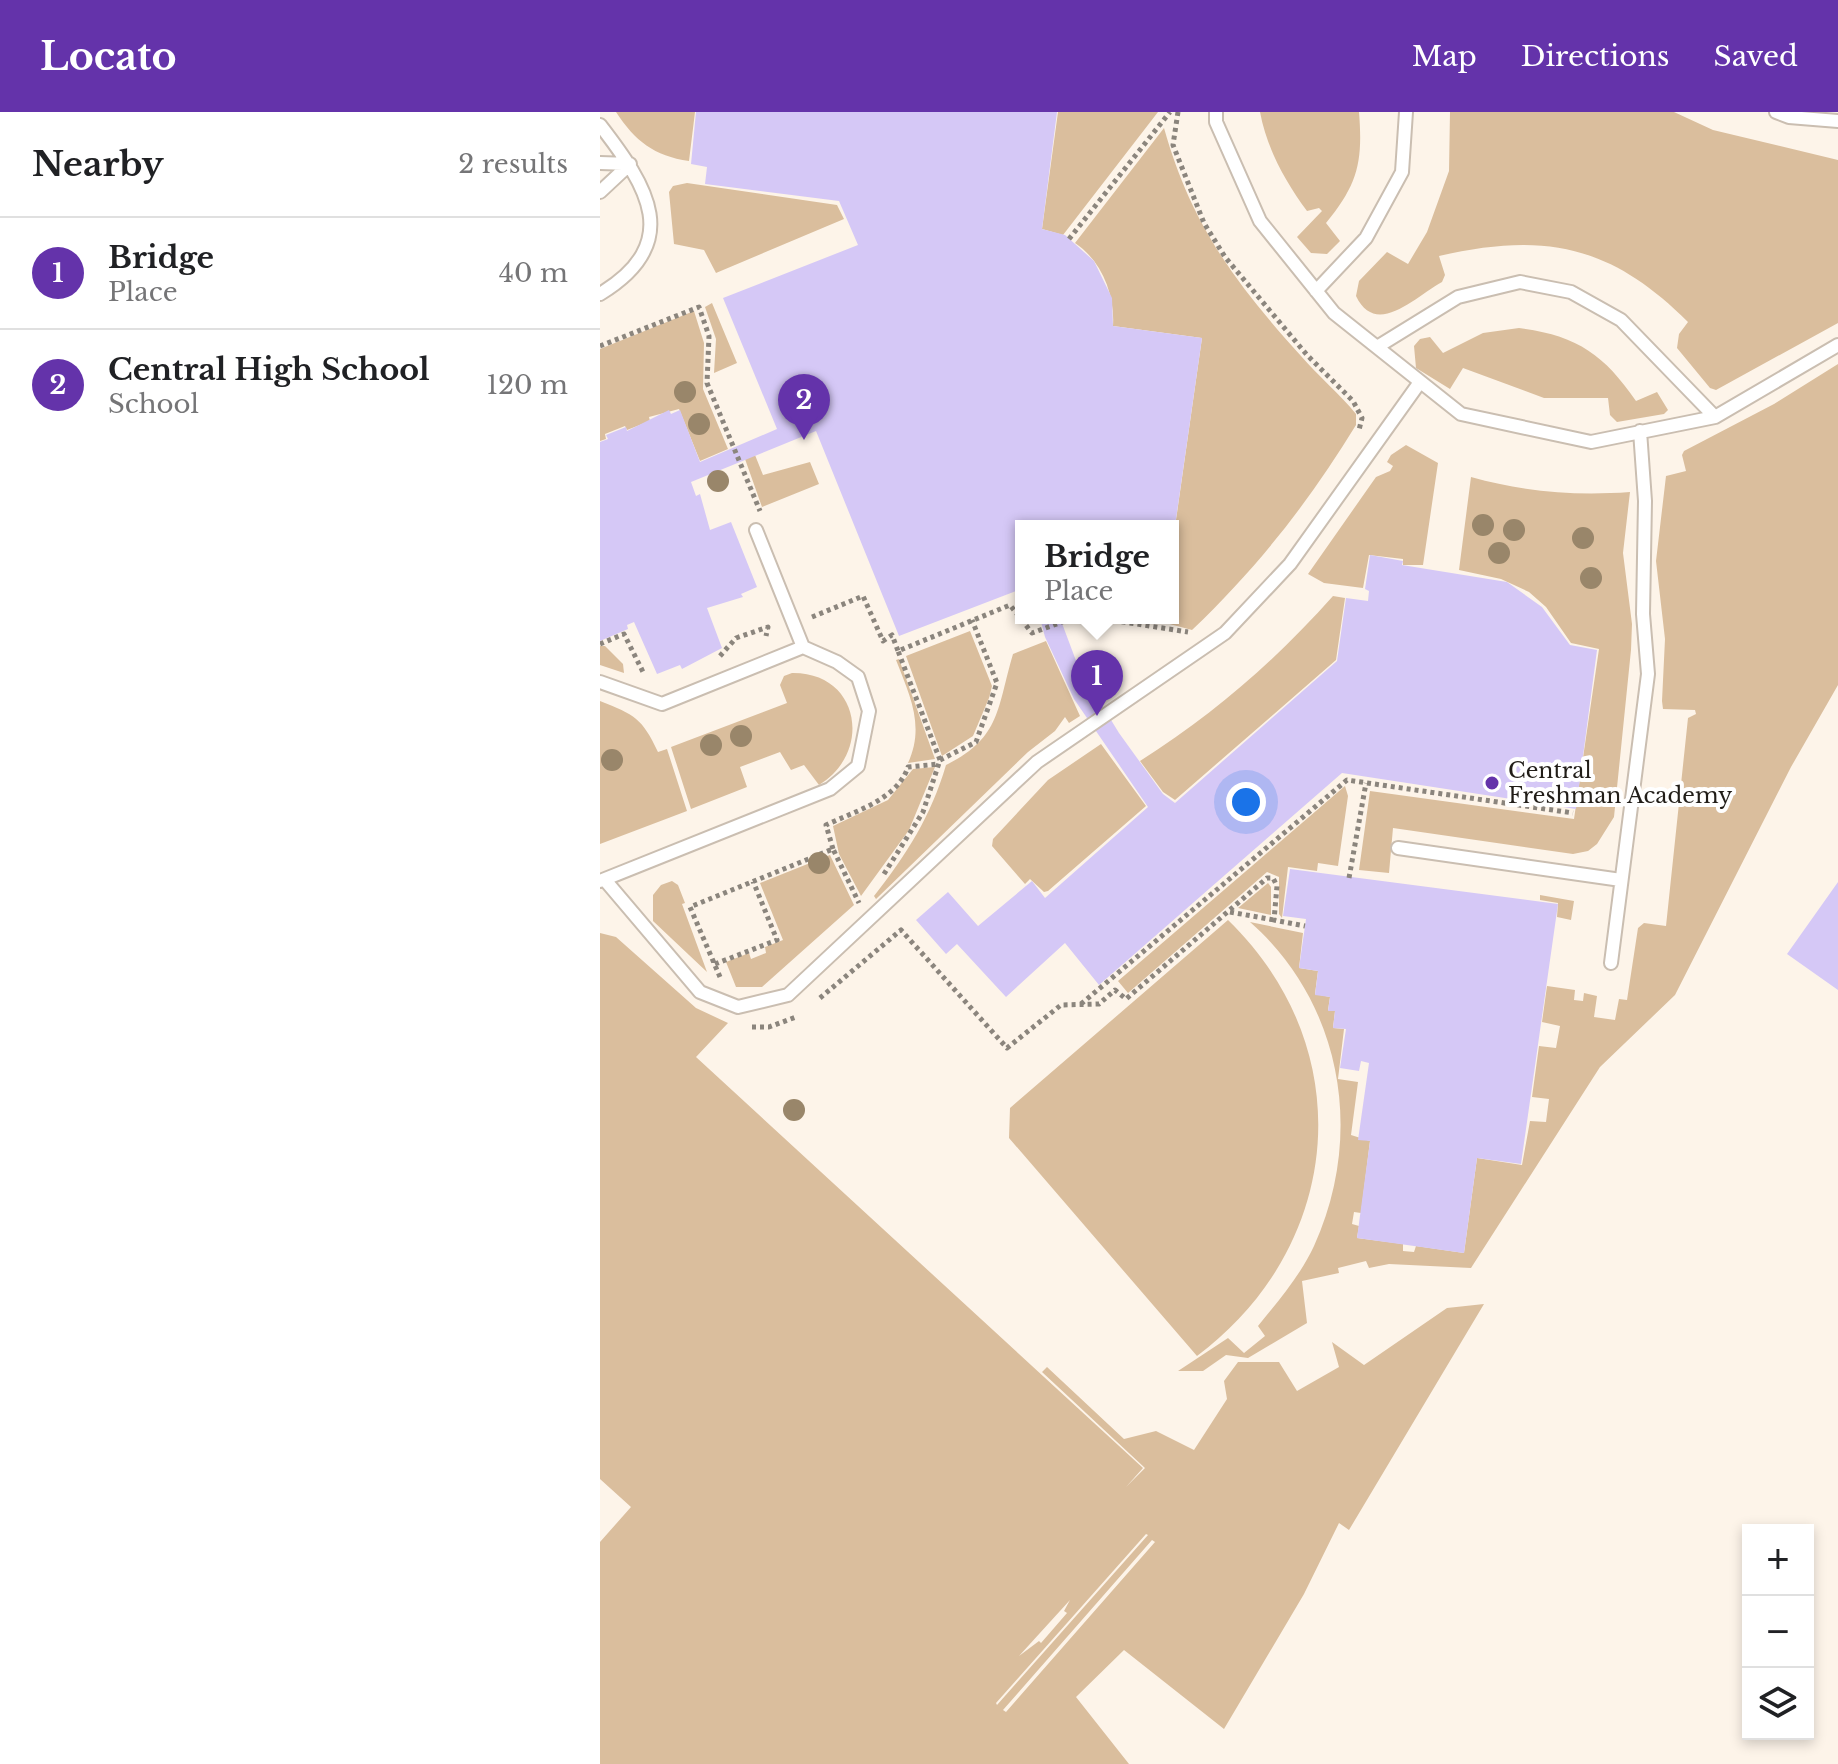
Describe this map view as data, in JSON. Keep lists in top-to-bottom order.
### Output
{
  "places": ["Central Freshman Academy"],
  "page": {
    "header": "Locato",
    "nav": ["Map", "Directions", "Saved"],
    "heading": ["Nearby", "2 results"],
    "list": [
      {
        "mark": "1",
        "name": "Bridge",
        "note": "Place",
        "value": "40 m"
      },
      {
        "mark": "2",
        "name": "Central High School",
        "note": "School",
        "value": "120 m"
      }
    ],
    "pins": ["2", "1"],
    "popup": ["Bridge", "Place"],
    "map_buttons": ["+", "−"]
  }
}
